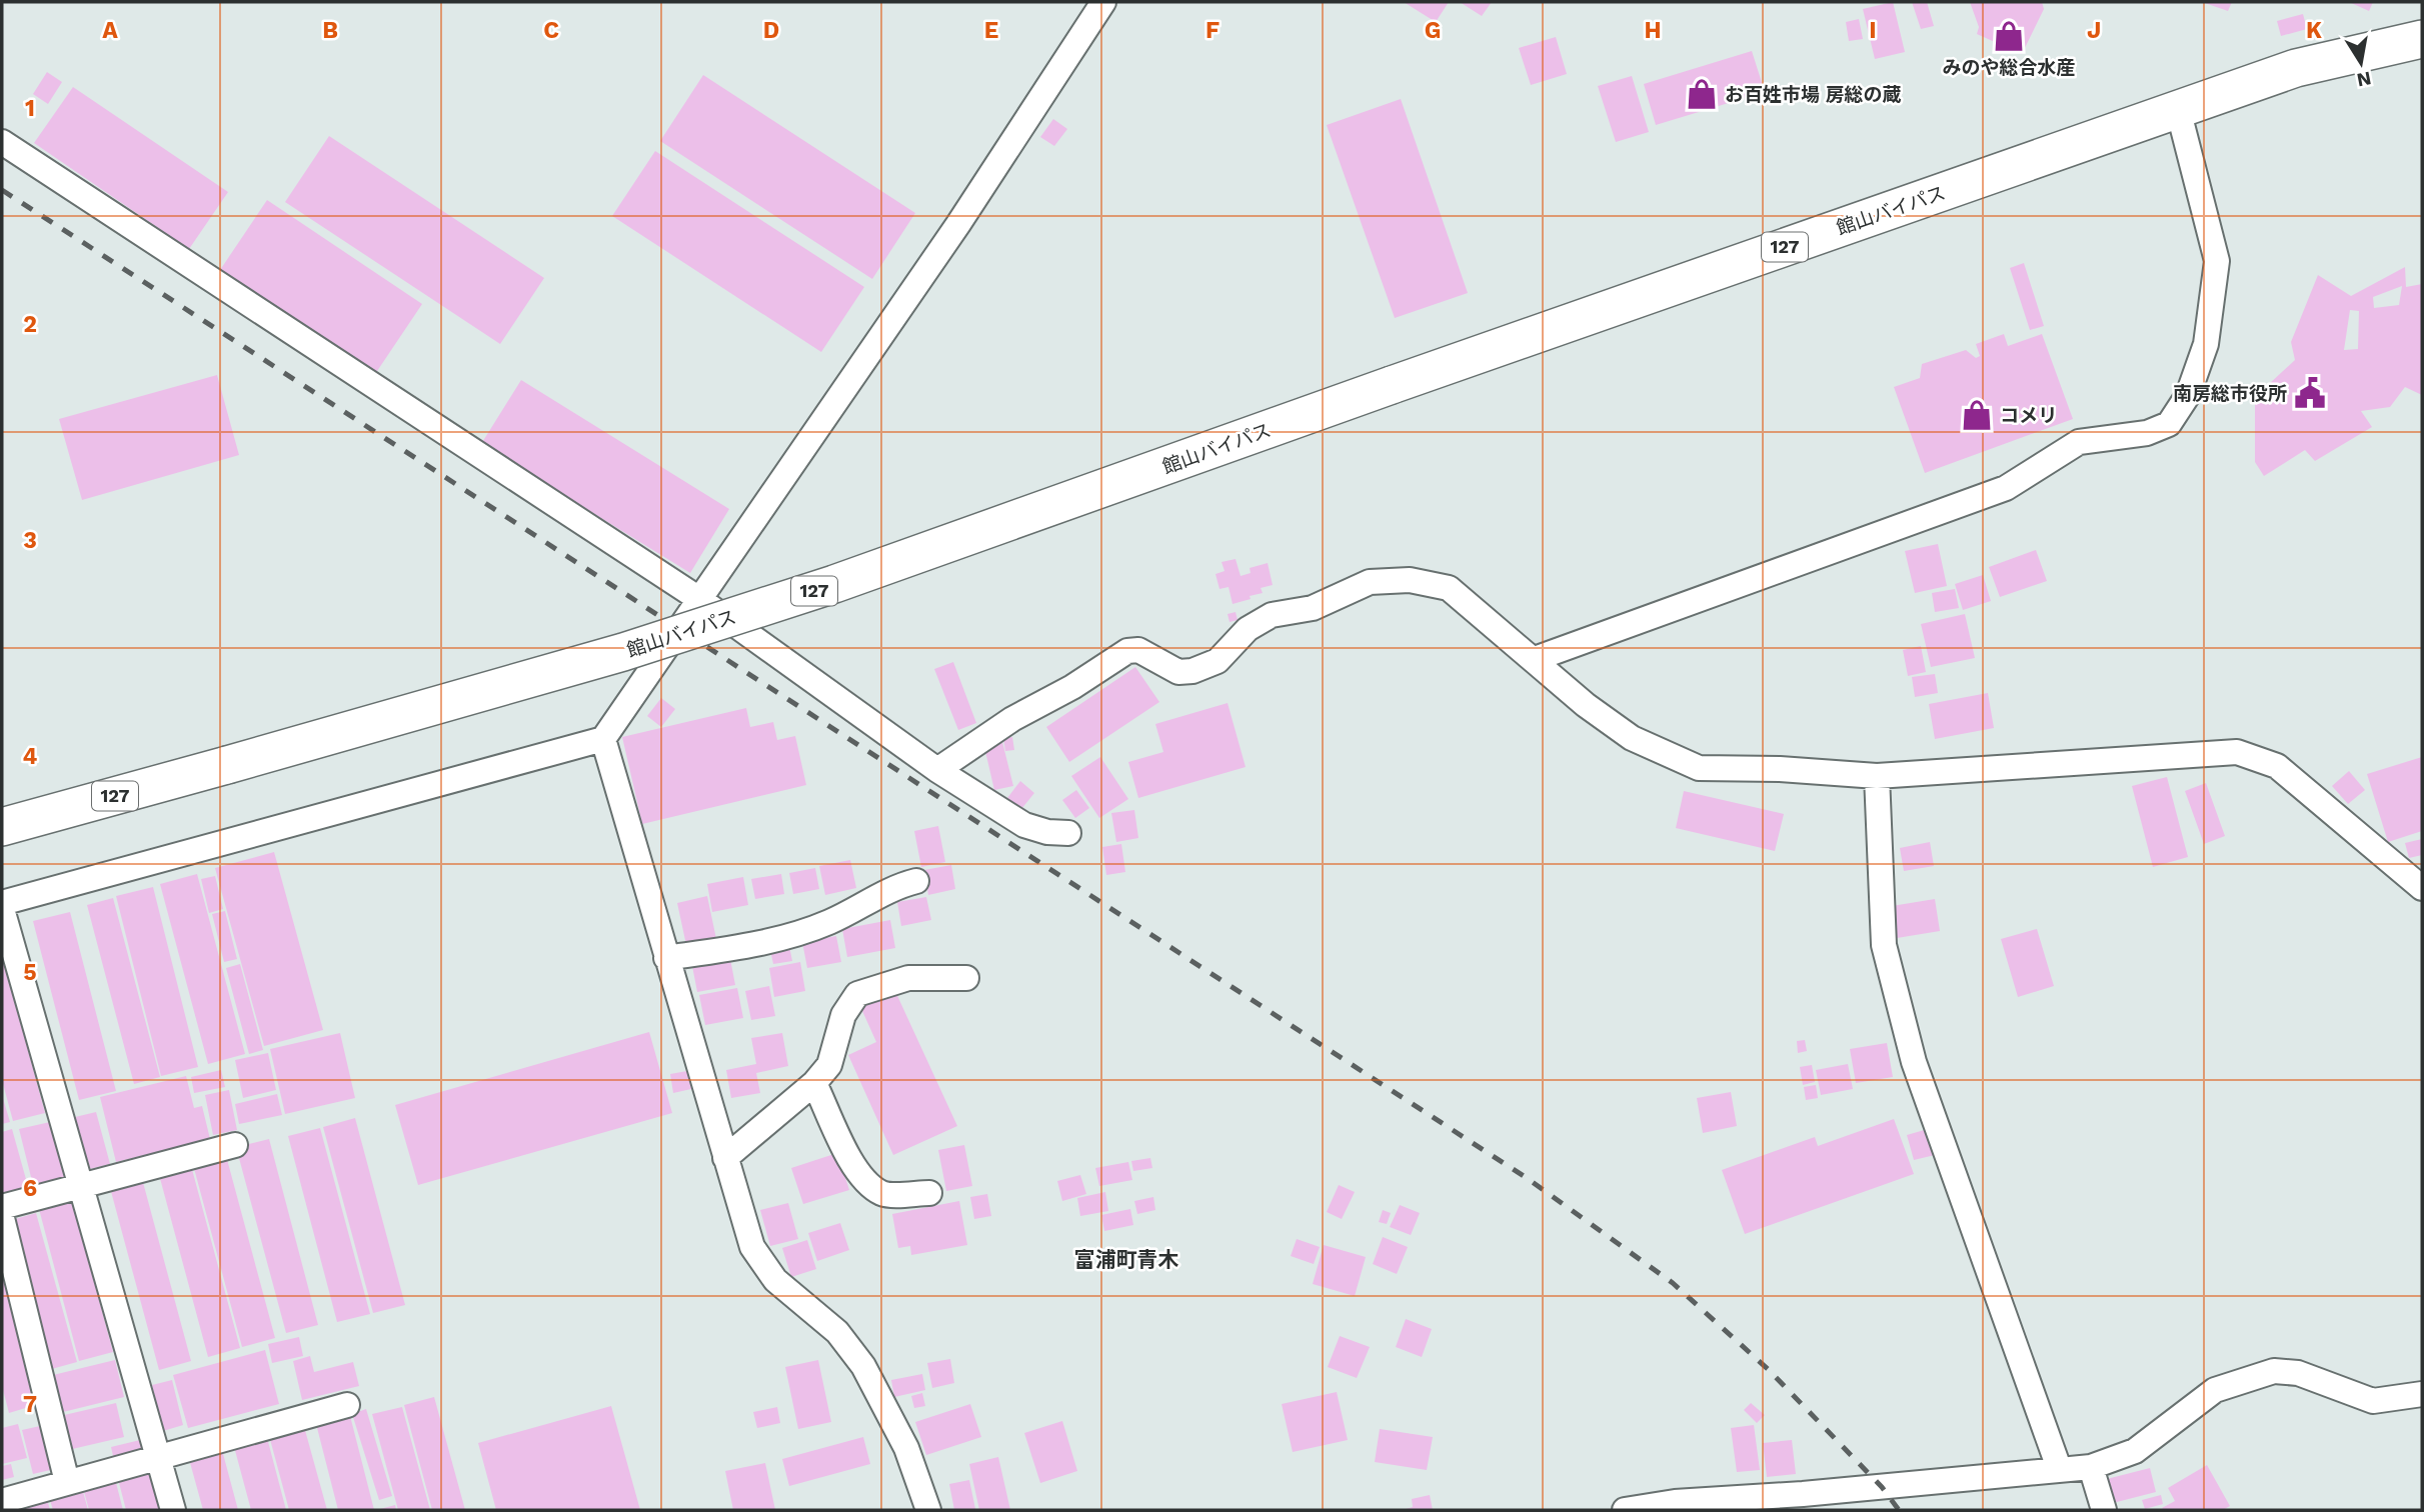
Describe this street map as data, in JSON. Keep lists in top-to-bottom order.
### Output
{
  "streets": {
    "highway": ["館山バイパス", "127"]
  },
  "districts": ["富浦町青木"],
  "places": {
    "shop": ["みのや総合水産", "お百姓市場 房総の蔵", "コメリ"],
    "public building": ["南房総市役所"]
  },
  "north": "bottom",
  "grid": {
    "columns": [
      "A",
      "B",
      "C",
      "D",
      "E",
      "F",
      "G",
      "H",
      "I",
      "J",
      "K"
    ],
    "rows": [
      "1",
      "2",
      "3",
      "4",
      "5",
      "6",
      "7"
    ]
  }
}
